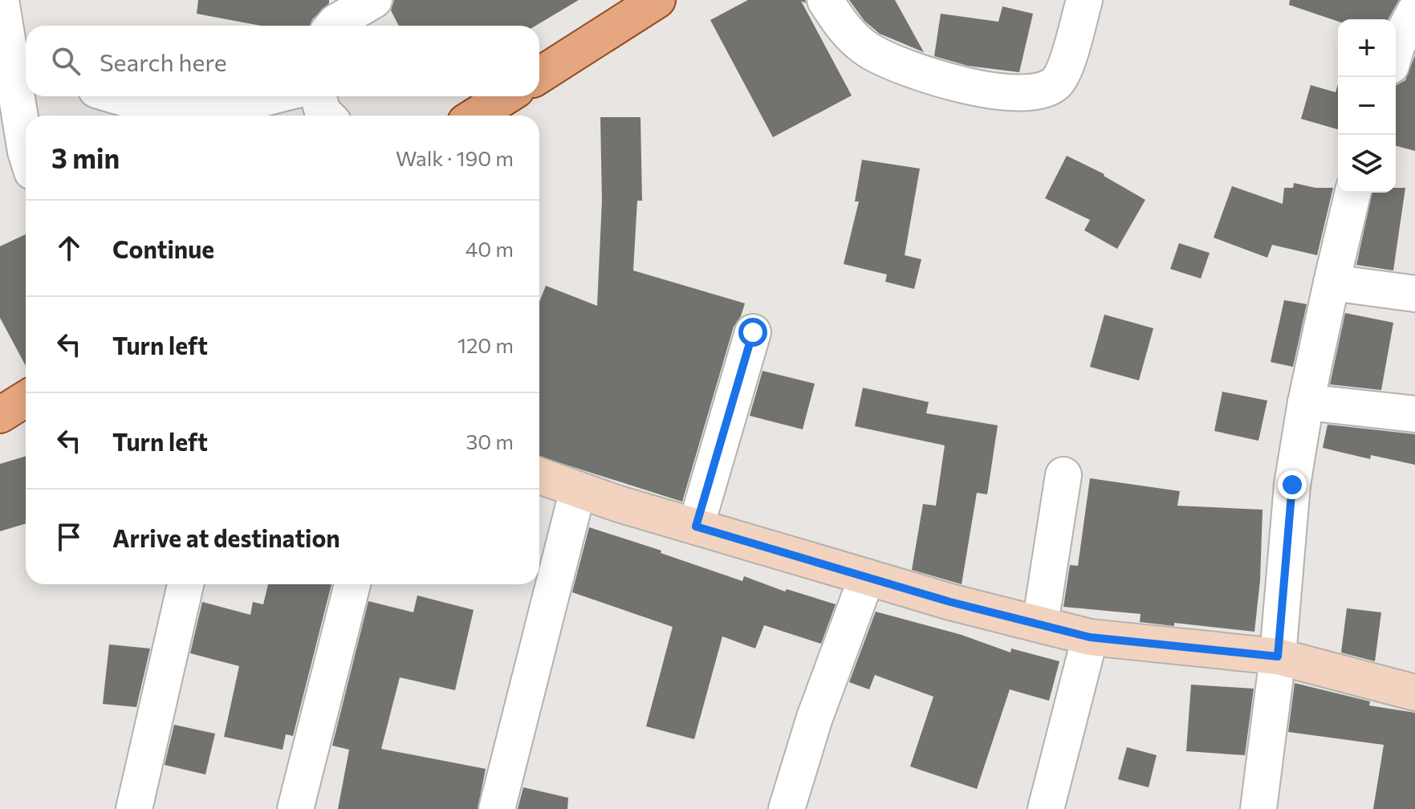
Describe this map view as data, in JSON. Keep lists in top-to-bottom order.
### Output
{
  "page": {
    "map_buttons": ["+", "−"],
    "search": "Search here",
    "heading": ["3 min", "Walk · 190 m"],
    "list": [
      ["Continue", "40 m"],
      ["Turn left", "120 m"],
      ["Turn left", "30 m"],
      "Arrive at destination"
    ]
  }
}
